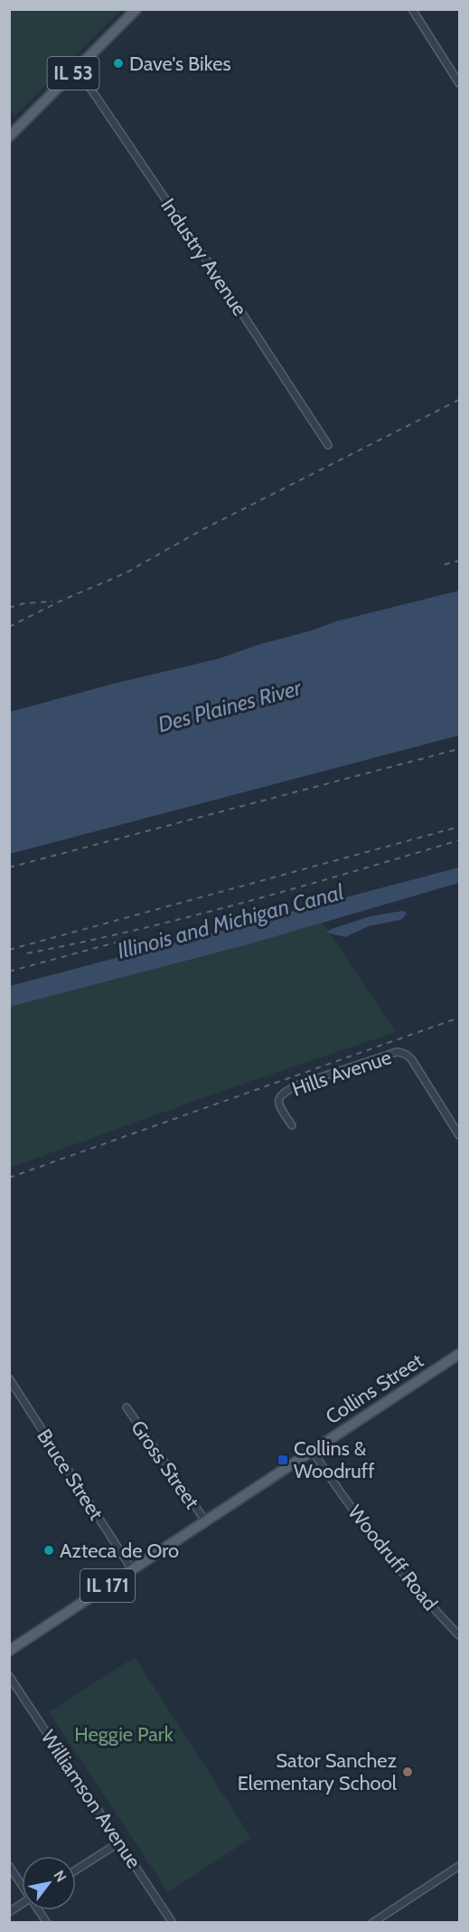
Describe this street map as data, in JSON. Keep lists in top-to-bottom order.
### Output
{
  "streets": {
    "main road": ["IL 53", "Collins Street", "IL 171"],
    "street": [
      "Industry Avenue",
      "Hills Avenue",
      "Gross Street",
      "Bruce Street",
      "Woodruff Road",
      "Williamson Avenue"
    ]
  },
  "crossings": [
    ["IL 53", "Industry Avenue"],
    ["Collins Street", "Gross Street"],
    ["Collins Street", "Bruce Street"],
    ["Collins Street", "Woodruff Road"]
  ],
  "water": ["Des Plaines River", "Illinois and Michigan Canal"],
  "parks": ["Heggie Park"],
  "places": {
    "other": ["Dave's Bikes", "Azteca de Oro", "Sator Sanchez Elementary School"],
    "transit": ["Collins & Woodruff"]
  },
  "north": "top right"
}
